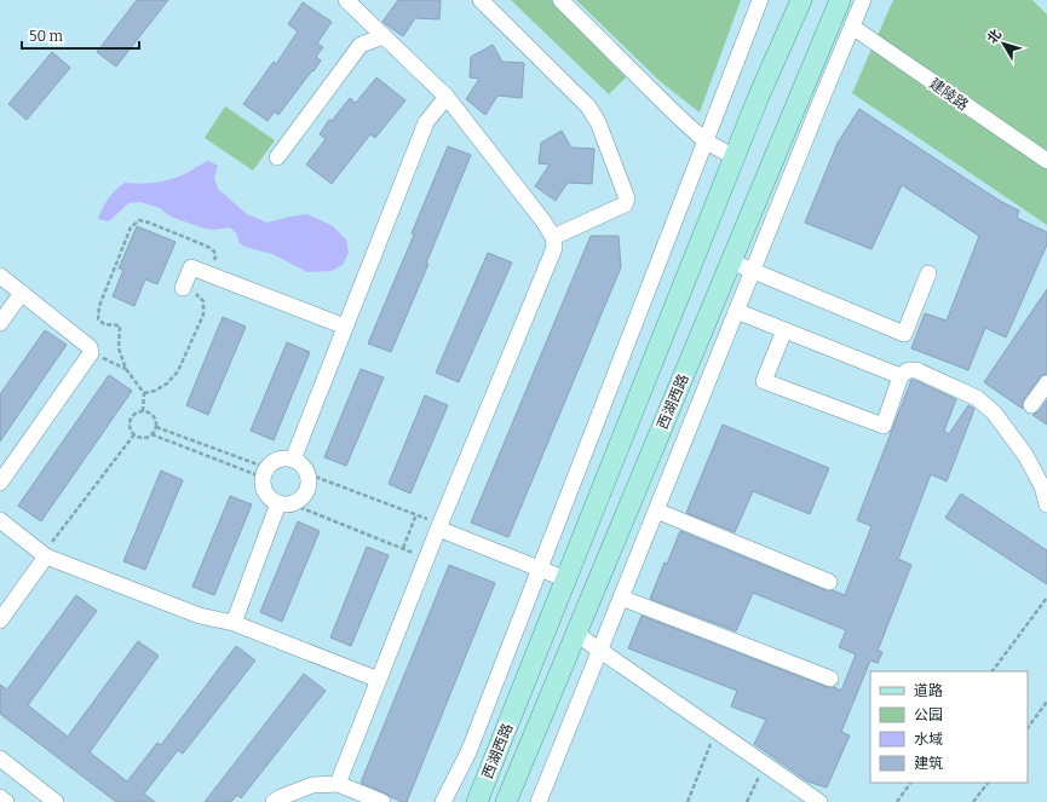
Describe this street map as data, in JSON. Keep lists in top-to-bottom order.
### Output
{
  "streets": {
    "main road": ["西湖西路"],
    "street": ["建陵路"]
  },
  "legend": [
    "道路",
    "公园",
    "水域",
    "建筑"
  ],
  "scale_bar": "50 m",
  "north": "top left"
}
